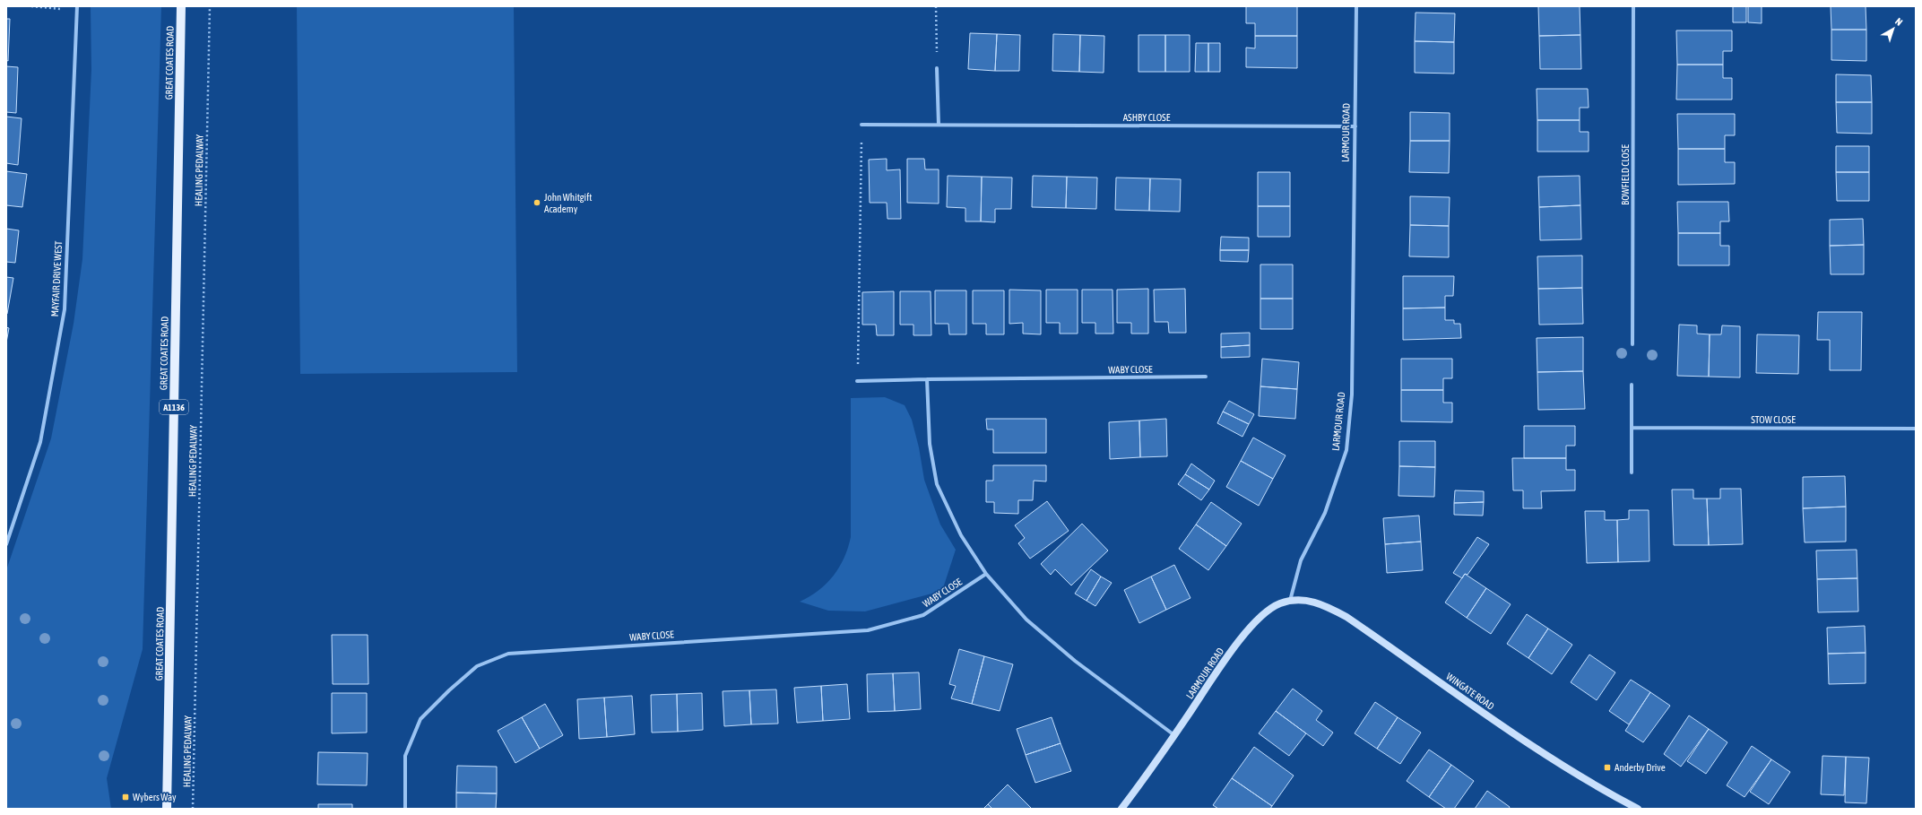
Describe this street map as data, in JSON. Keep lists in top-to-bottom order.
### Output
{
  "streets": {
    "main road": ["GREAT COATES ROAD", "A1136"],
    "street": [
      "ASHBY CLOSE",
      "LARMOUR ROAD",
      "BOWFIELD CLOSE",
      "MAYFAIR DRIVE WEST",
      "WABY CLOSE",
      "STOW CLOSE",
      "WINGATE ROAD"
    ],
    "path": ["HEALING PEDALWAY"]
  },
  "crossings": [
    ["ASHBY CLOSE", "LARMOUR ROAD"],
    ["LARMOUR ROAD", "WINGATE ROAD"]
  ],
  "places": {
    "other": ["John Whitgift Academy"],
    "transit": ["Anderby Drive", "Wybers Way"]
  },
  "north": "top right"
}
